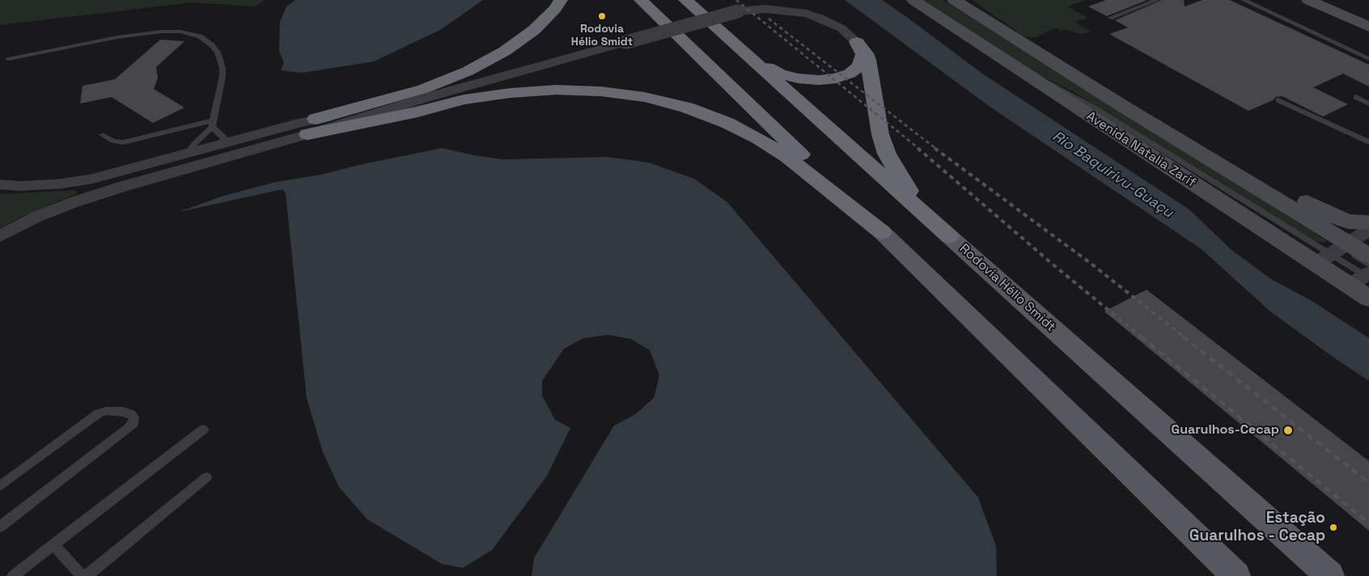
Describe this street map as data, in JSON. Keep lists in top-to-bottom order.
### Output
{
  "streets": {
    "highway": ["Rodovia Hélio Smidt"],
    "main road": ["Avenida Natalia Zarif"]
  },
  "water": ["Rio Baquirivu-Guaçu"],
  "places": ["Rodovia Hélio Smidt", "Guarulhos-Cecap", "Estação Guarulhos - Cecap"]
}
